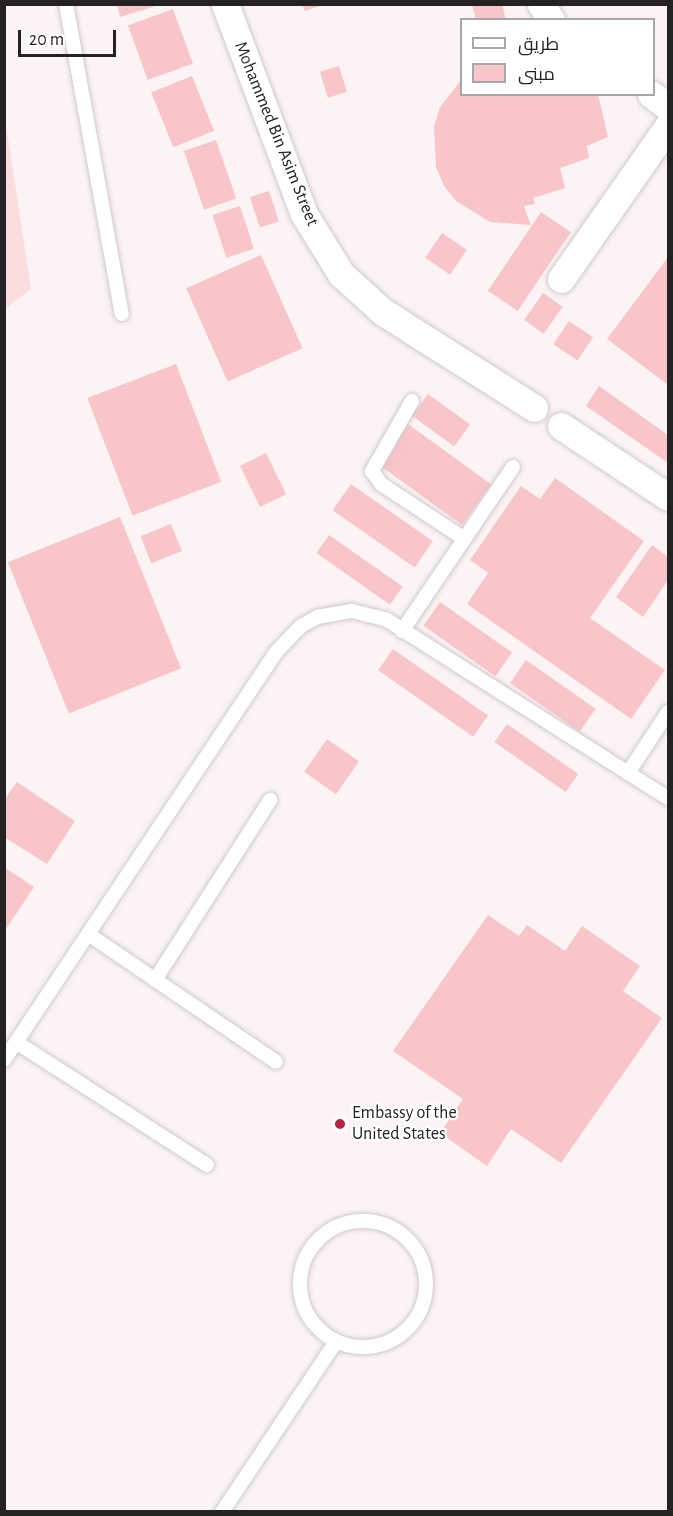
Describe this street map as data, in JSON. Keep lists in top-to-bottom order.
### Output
{
  "streets": {
    "street": ["Mohammed Bin Asim Street"]
  },
  "places": ["Embassy of the United States"],
  "legend": ["طريق", "مبنى"],
  "scale_bar": "20 m"
}
